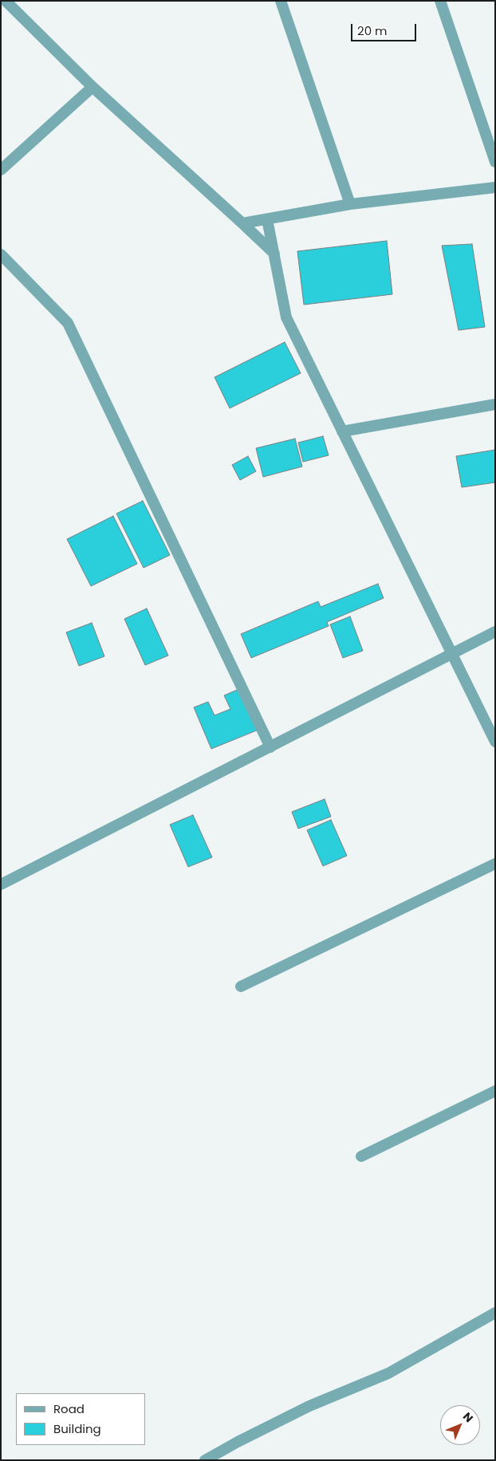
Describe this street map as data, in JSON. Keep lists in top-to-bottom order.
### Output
{
  "legend": ["Road", "Building"],
  "scale_bar": "20 m",
  "north": "top right"
}
